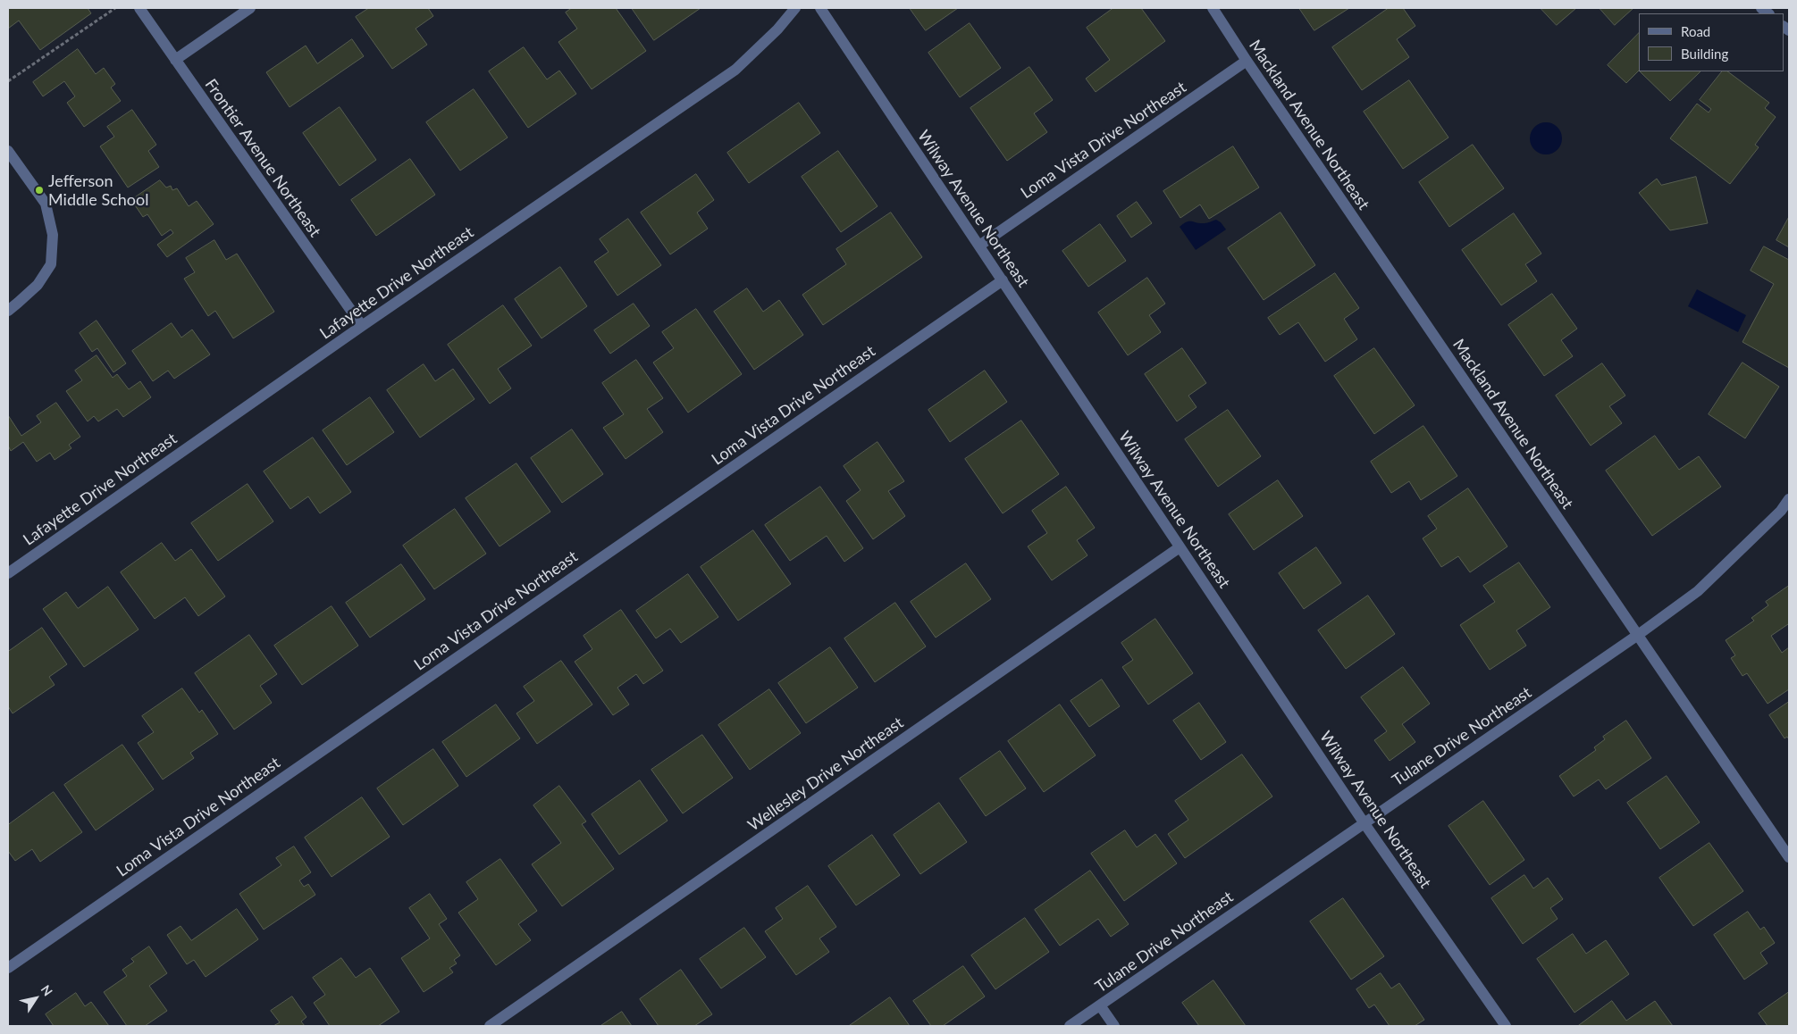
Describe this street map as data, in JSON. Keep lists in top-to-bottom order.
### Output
{
  "streets": {
    "street": [
      "Mackland Avenue Northeast",
      "Loma Vista Drive Northeast",
      "Frontier Avenue Northeast",
      "Wilway Avenue Northeast",
      "Lafayette Drive Northeast",
      "Tulane Drive Northeast",
      "Wellesley Drive Northeast"
    ]
  },
  "crossings": [
    ["Mackland Avenue Northeast", "Loma Vista Drive Northeast"],
    ["Mackland Avenue Northeast", "Tulane Drive Northeast"],
    ["Loma Vista Drive Northeast", "Wilway Avenue Northeast"],
    ["Frontier Avenue Northeast", "Lafayette Drive Northeast"],
    ["Wilway Avenue Northeast", "Tulane Drive Northeast"],
    ["Wilway Avenue Northeast", "Wellesley Drive Northeast"]
  ],
  "places": ["Jefferson Middle School"],
  "legend": ["Road", "Building"],
  "north": "top right"
}
